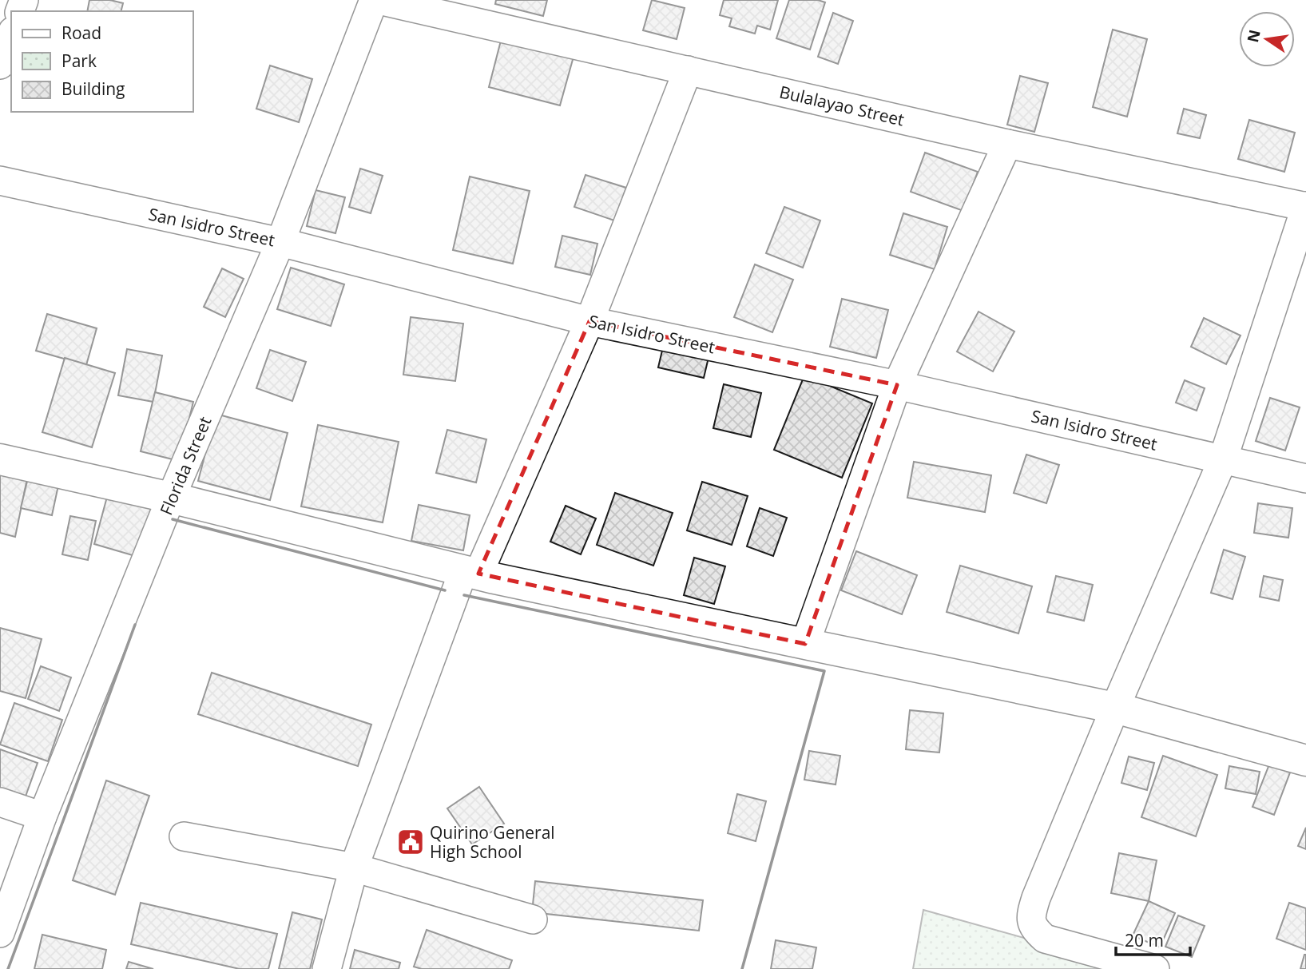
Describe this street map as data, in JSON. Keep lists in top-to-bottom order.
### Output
{
  "streets": {
    "street": ["Bulalayao Street", "San Isidro Street", "Florida Street"]
  },
  "crossings": [
    ["San Isidro Street", "Florida Street"]
  ],
  "places": {
    "public building": ["Quirino General High School"]
  },
  "legend": ["Road", "Park", "Building"],
  "scale_bar": "20 m",
  "north": "left"
}
